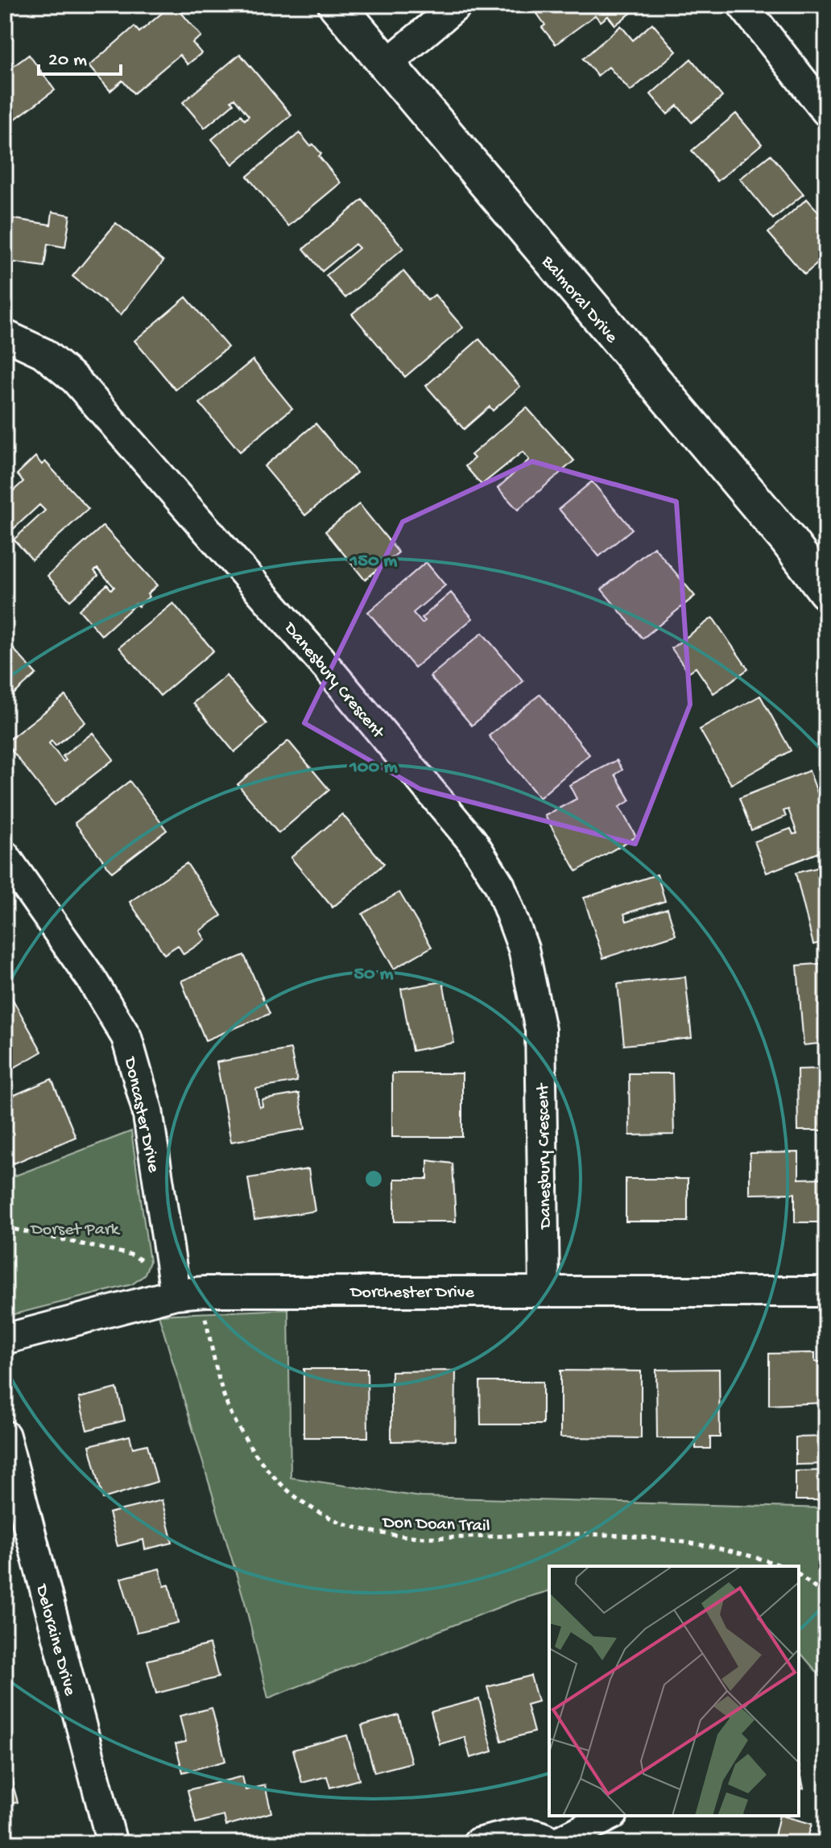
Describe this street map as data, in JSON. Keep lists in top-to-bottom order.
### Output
{
  "streets": {
    "street": [
      "Balmoral Drive",
      "Danesbury Crescent",
      "Doncaster Drive",
      "Dorchester Drive",
      "Deloraine Drive"
    ],
    "path": ["Don Doan Trail"]
  },
  "crossings": [
    ["Danesbury Crescent", "Dorchester Drive"],
    ["Doncaster Drive", "Dorchester Drive"]
  ],
  "parks": ["Dorset Park"],
  "scale_bar": "20 m",
  "rings": ["150 m", "100 m", "50 m"]
}
